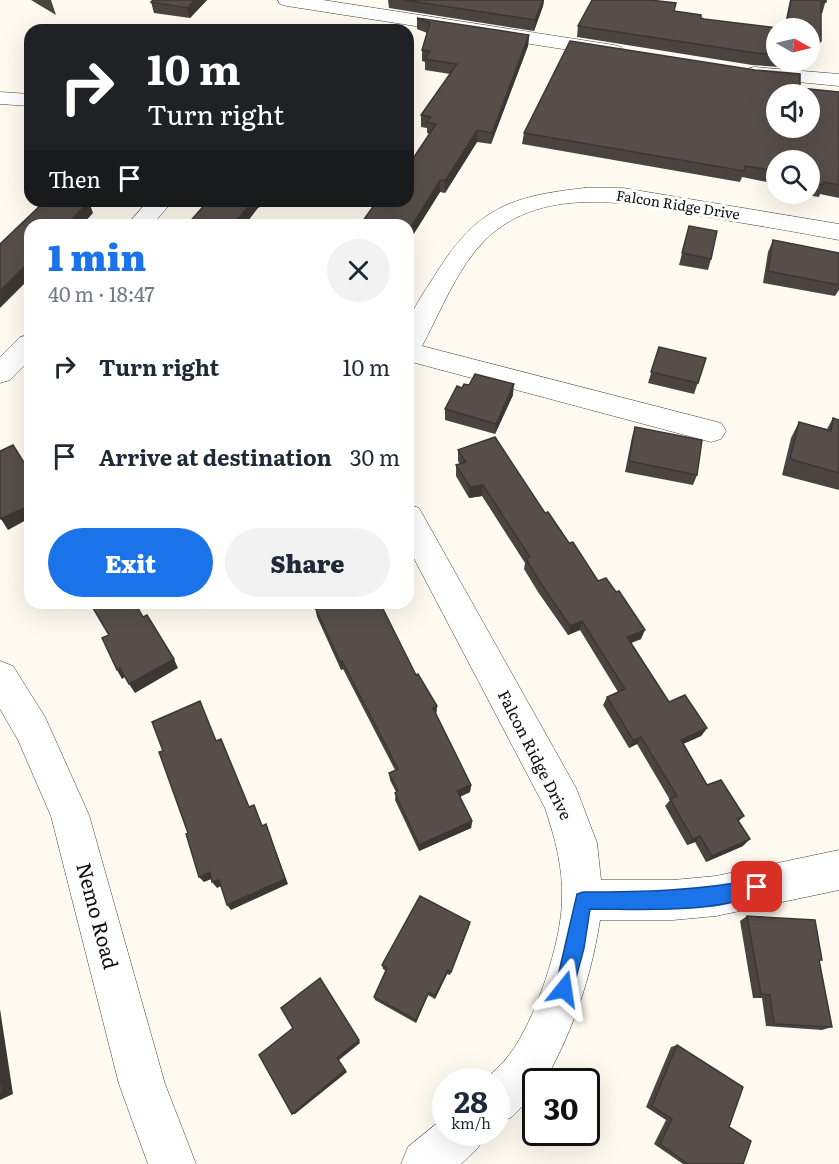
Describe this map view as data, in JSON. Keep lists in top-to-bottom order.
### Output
{
  "streets": {
    "street": ["Falcon Ridge Drive", "Nemo Road"]
  },
  "north": "right",
  "page": {
    "turn": ["10 m", "Turn right"],
    "then": "Then",
    "heading": ["1 min", "40 m · 18:47"],
    "list": [
      {
        "name": "Turn right",
        "value": "10 m"
      },
      {
        "name": "Arrive at destination",
        "value": "30 m"
      }
    ],
    "buttons": ["Exit", "Share"],
    "speed": "28 km/h",
    "limit": "30"
  }
}
